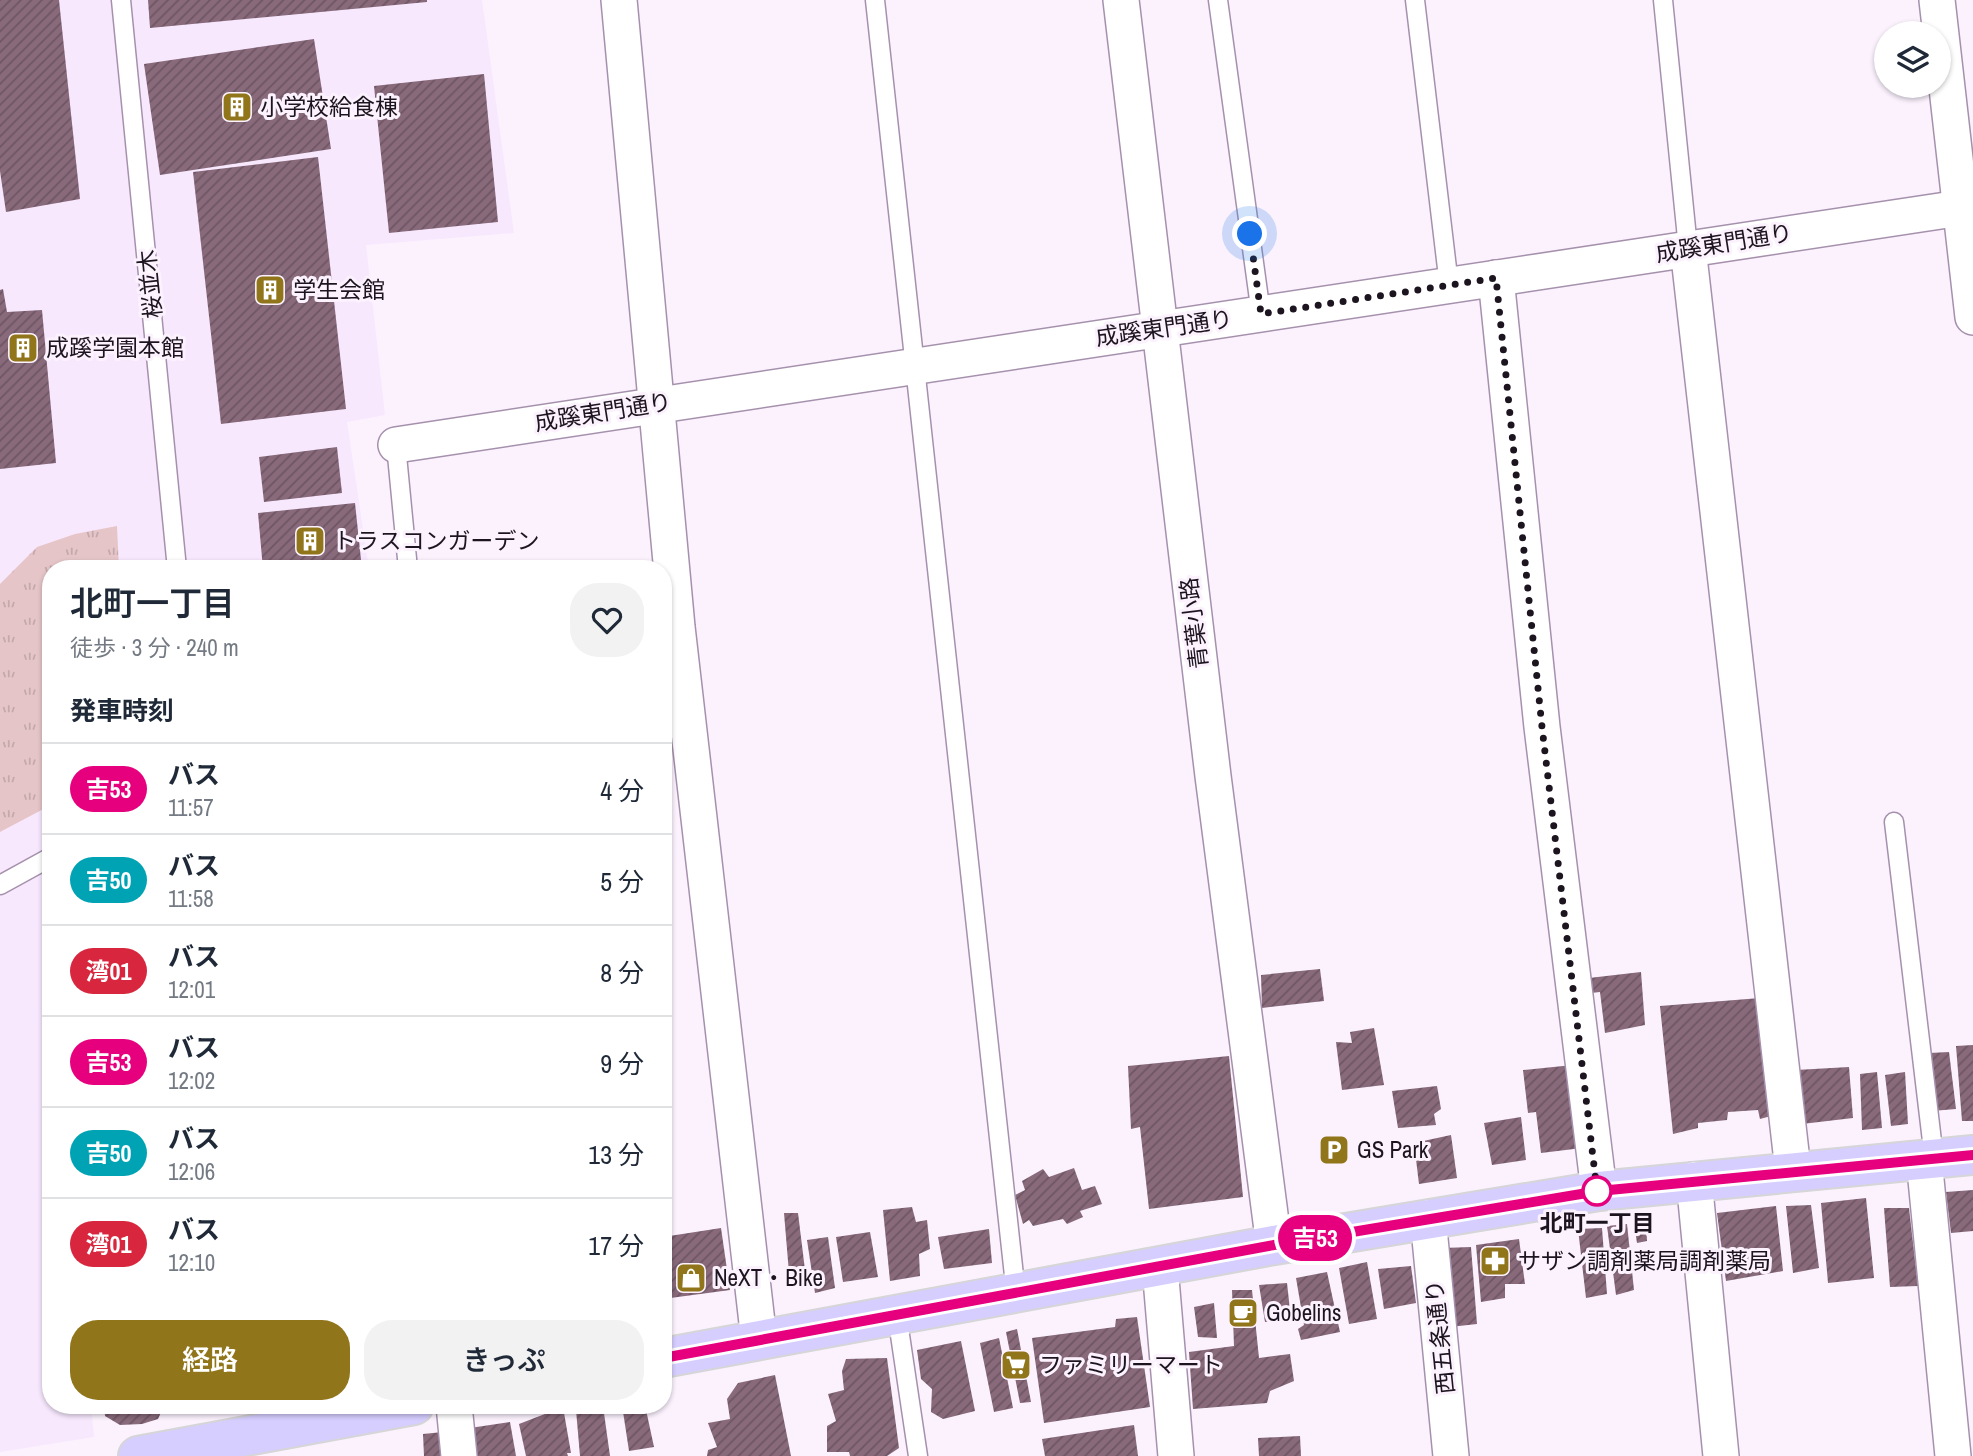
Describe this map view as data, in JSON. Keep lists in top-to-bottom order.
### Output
{
  "streets": {
    "street": ["成蹊東門通り", "青葉小路", "西五条通り"],
    "lane": ["桜並木"]
  },
  "crossings": [
    ["成蹊東門通り", "青葉小路"]
  ],
  "places": {
    "building": [
      "小学校給食棟",
      "学生会館",
      "成蹊学園本館",
      "トラスコンガーデン"
    ],
    "parking": ["GS Park"],
    "other": ["北町一丁目"],
    "pharmacy": ["サザン調剤薬局調剤薬局"],
    "shop": ["NeXT・Bike"],
    "cafe": ["Gobelins"],
    "supermarket": ["ファミリーマート"]
  },
  "lines": ["bus line 吉53"],
  "page": {
    "on_map": "吉53",
    "heading": [
      ["北町一丁目", "徒歩 · 3 分 · 240 m"],
      "発車時刻"
    ],
    "list": [
      {
        "mark": "吉53",
        "name": "バス",
        "note": "11:57",
        "value": "4 分"
      },
      {
        "mark": "吉50",
        "name": "バス",
        "note": "11:58",
        "value": "5 分"
      },
      {
        "mark": "湾01",
        "name": "バス",
        "note": "12:01",
        "value": "8 分"
      },
      {
        "mark": "吉53",
        "name": "バス",
        "note": "12:02",
        "value": "9 分"
      },
      {
        "mark": "吉50",
        "name": "バス",
        "note": "12:06",
        "value": "13 分"
      },
      {
        "mark": "湾01",
        "name": "バス",
        "note": "12:10",
        "value": "17 分"
      }
    ],
    "buttons": ["経路", "きっぷ"]
  }
}
